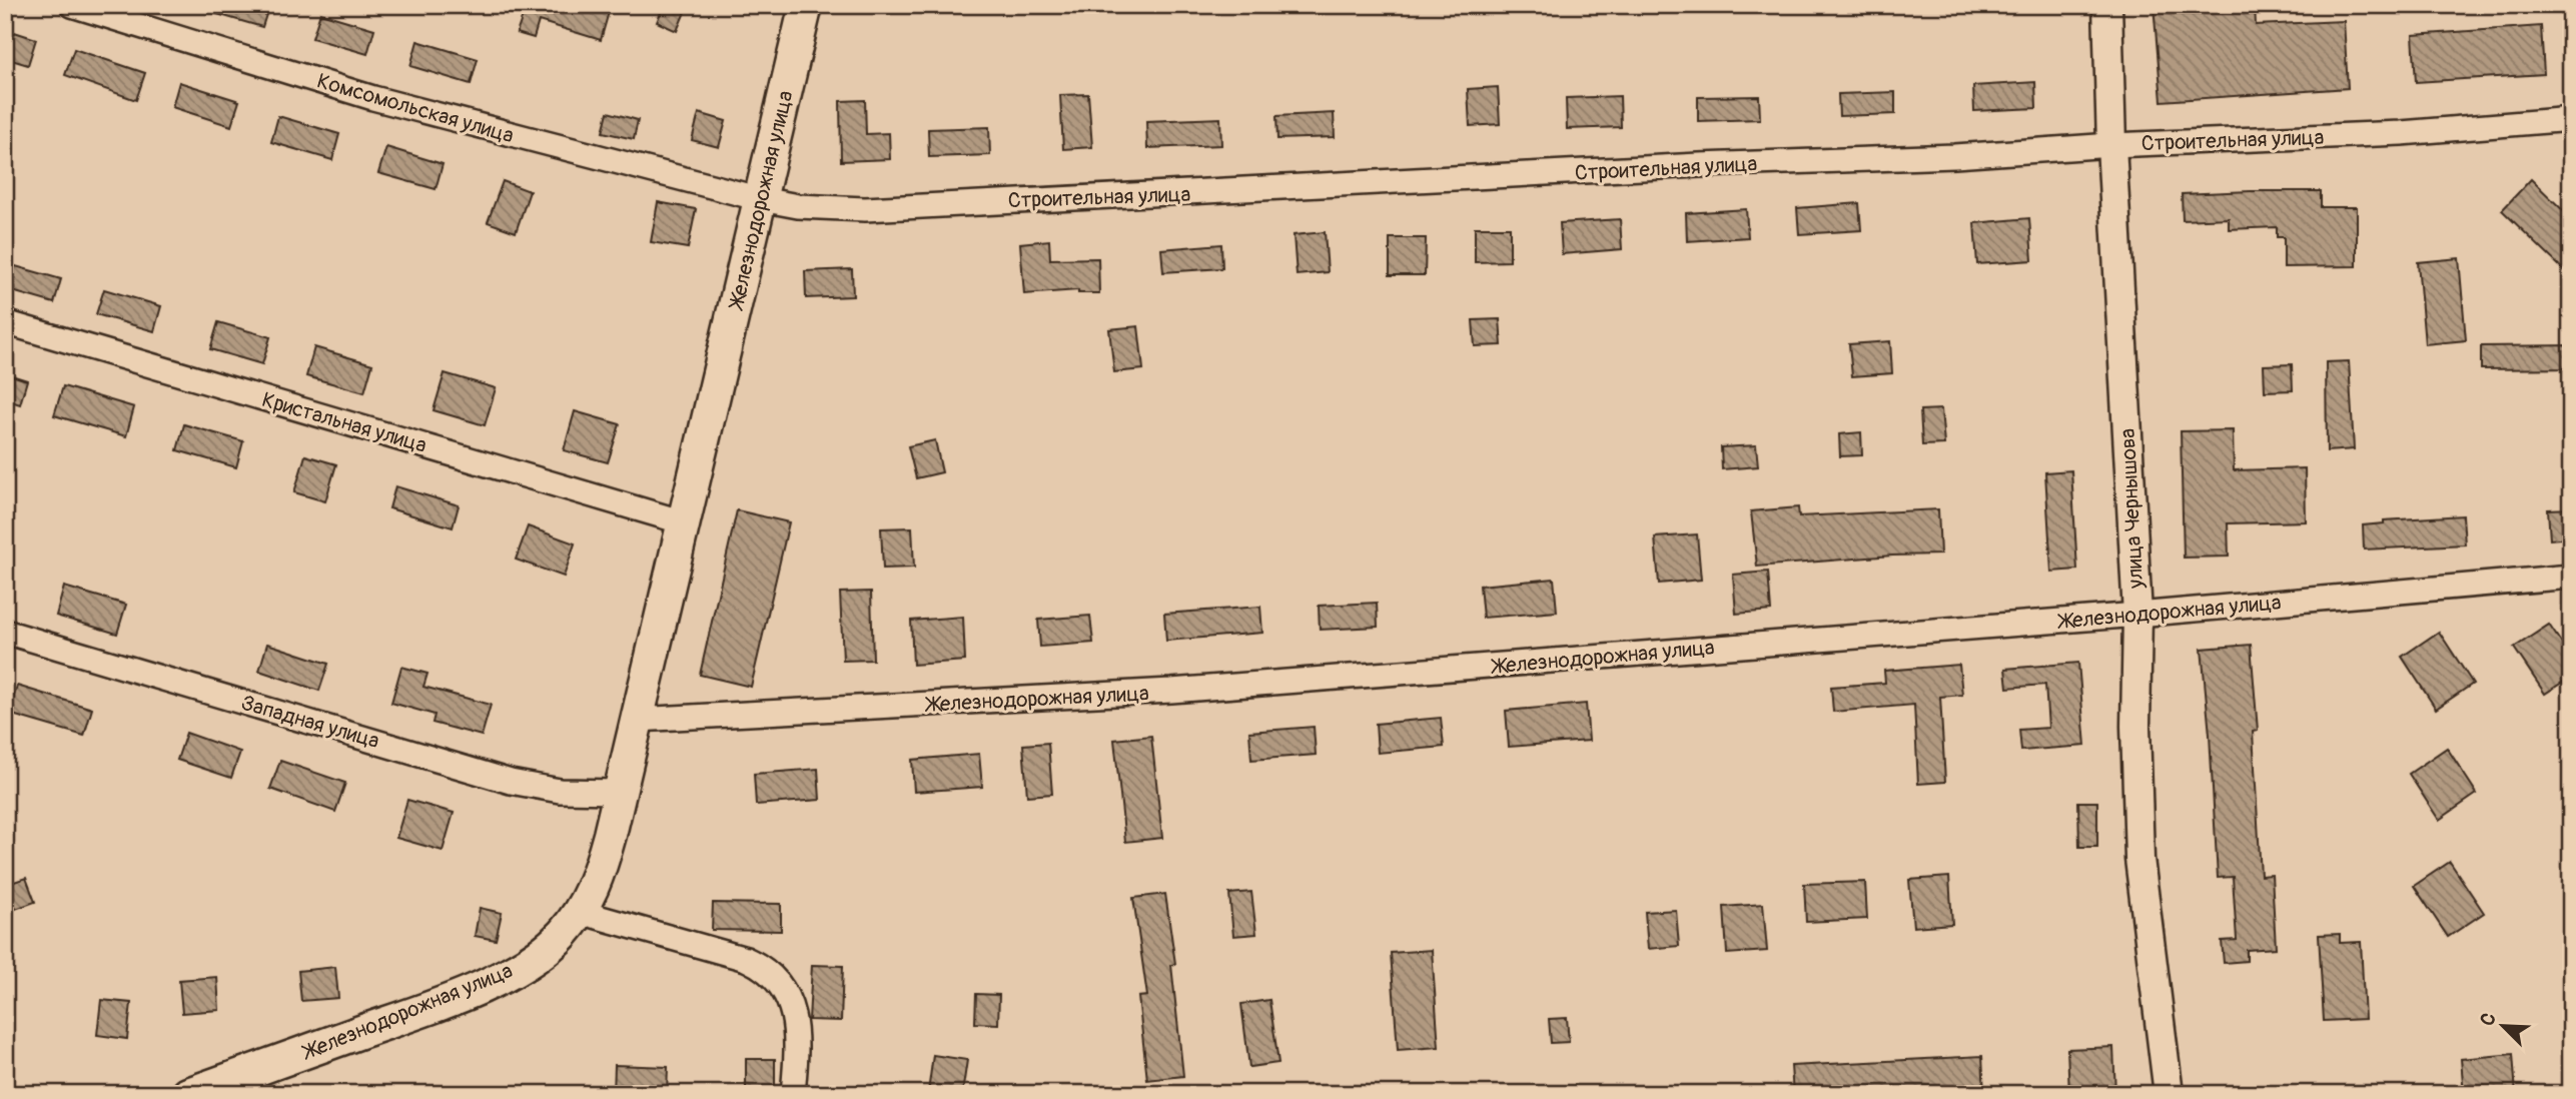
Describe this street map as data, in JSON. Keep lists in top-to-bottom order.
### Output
{
  "streets": {
    "main road": ["Железнодорожная улица"],
    "street": [
      "Комсомольская улица",
      "Строительная улица",
      "Кристальная улица",
      "улица Чернышова",
      "Западная улица"
    ]
  },
  "crossings": [
    ["Комсомольская улица", "Строительная улица"],
    ["Комсомольская улица", "Железнодорожная улица"],
    ["Строительная улица", "Железнодорожная улица"],
    ["Строительная улица", "улица Чернышова"],
    ["Железнодорожная улица", "Кристальная улица"],
    ["Железнодорожная улица", "улица Чернышова"],
    ["Железнодорожная улица", "Западная улица"]
  ],
  "north": "top left"
}
